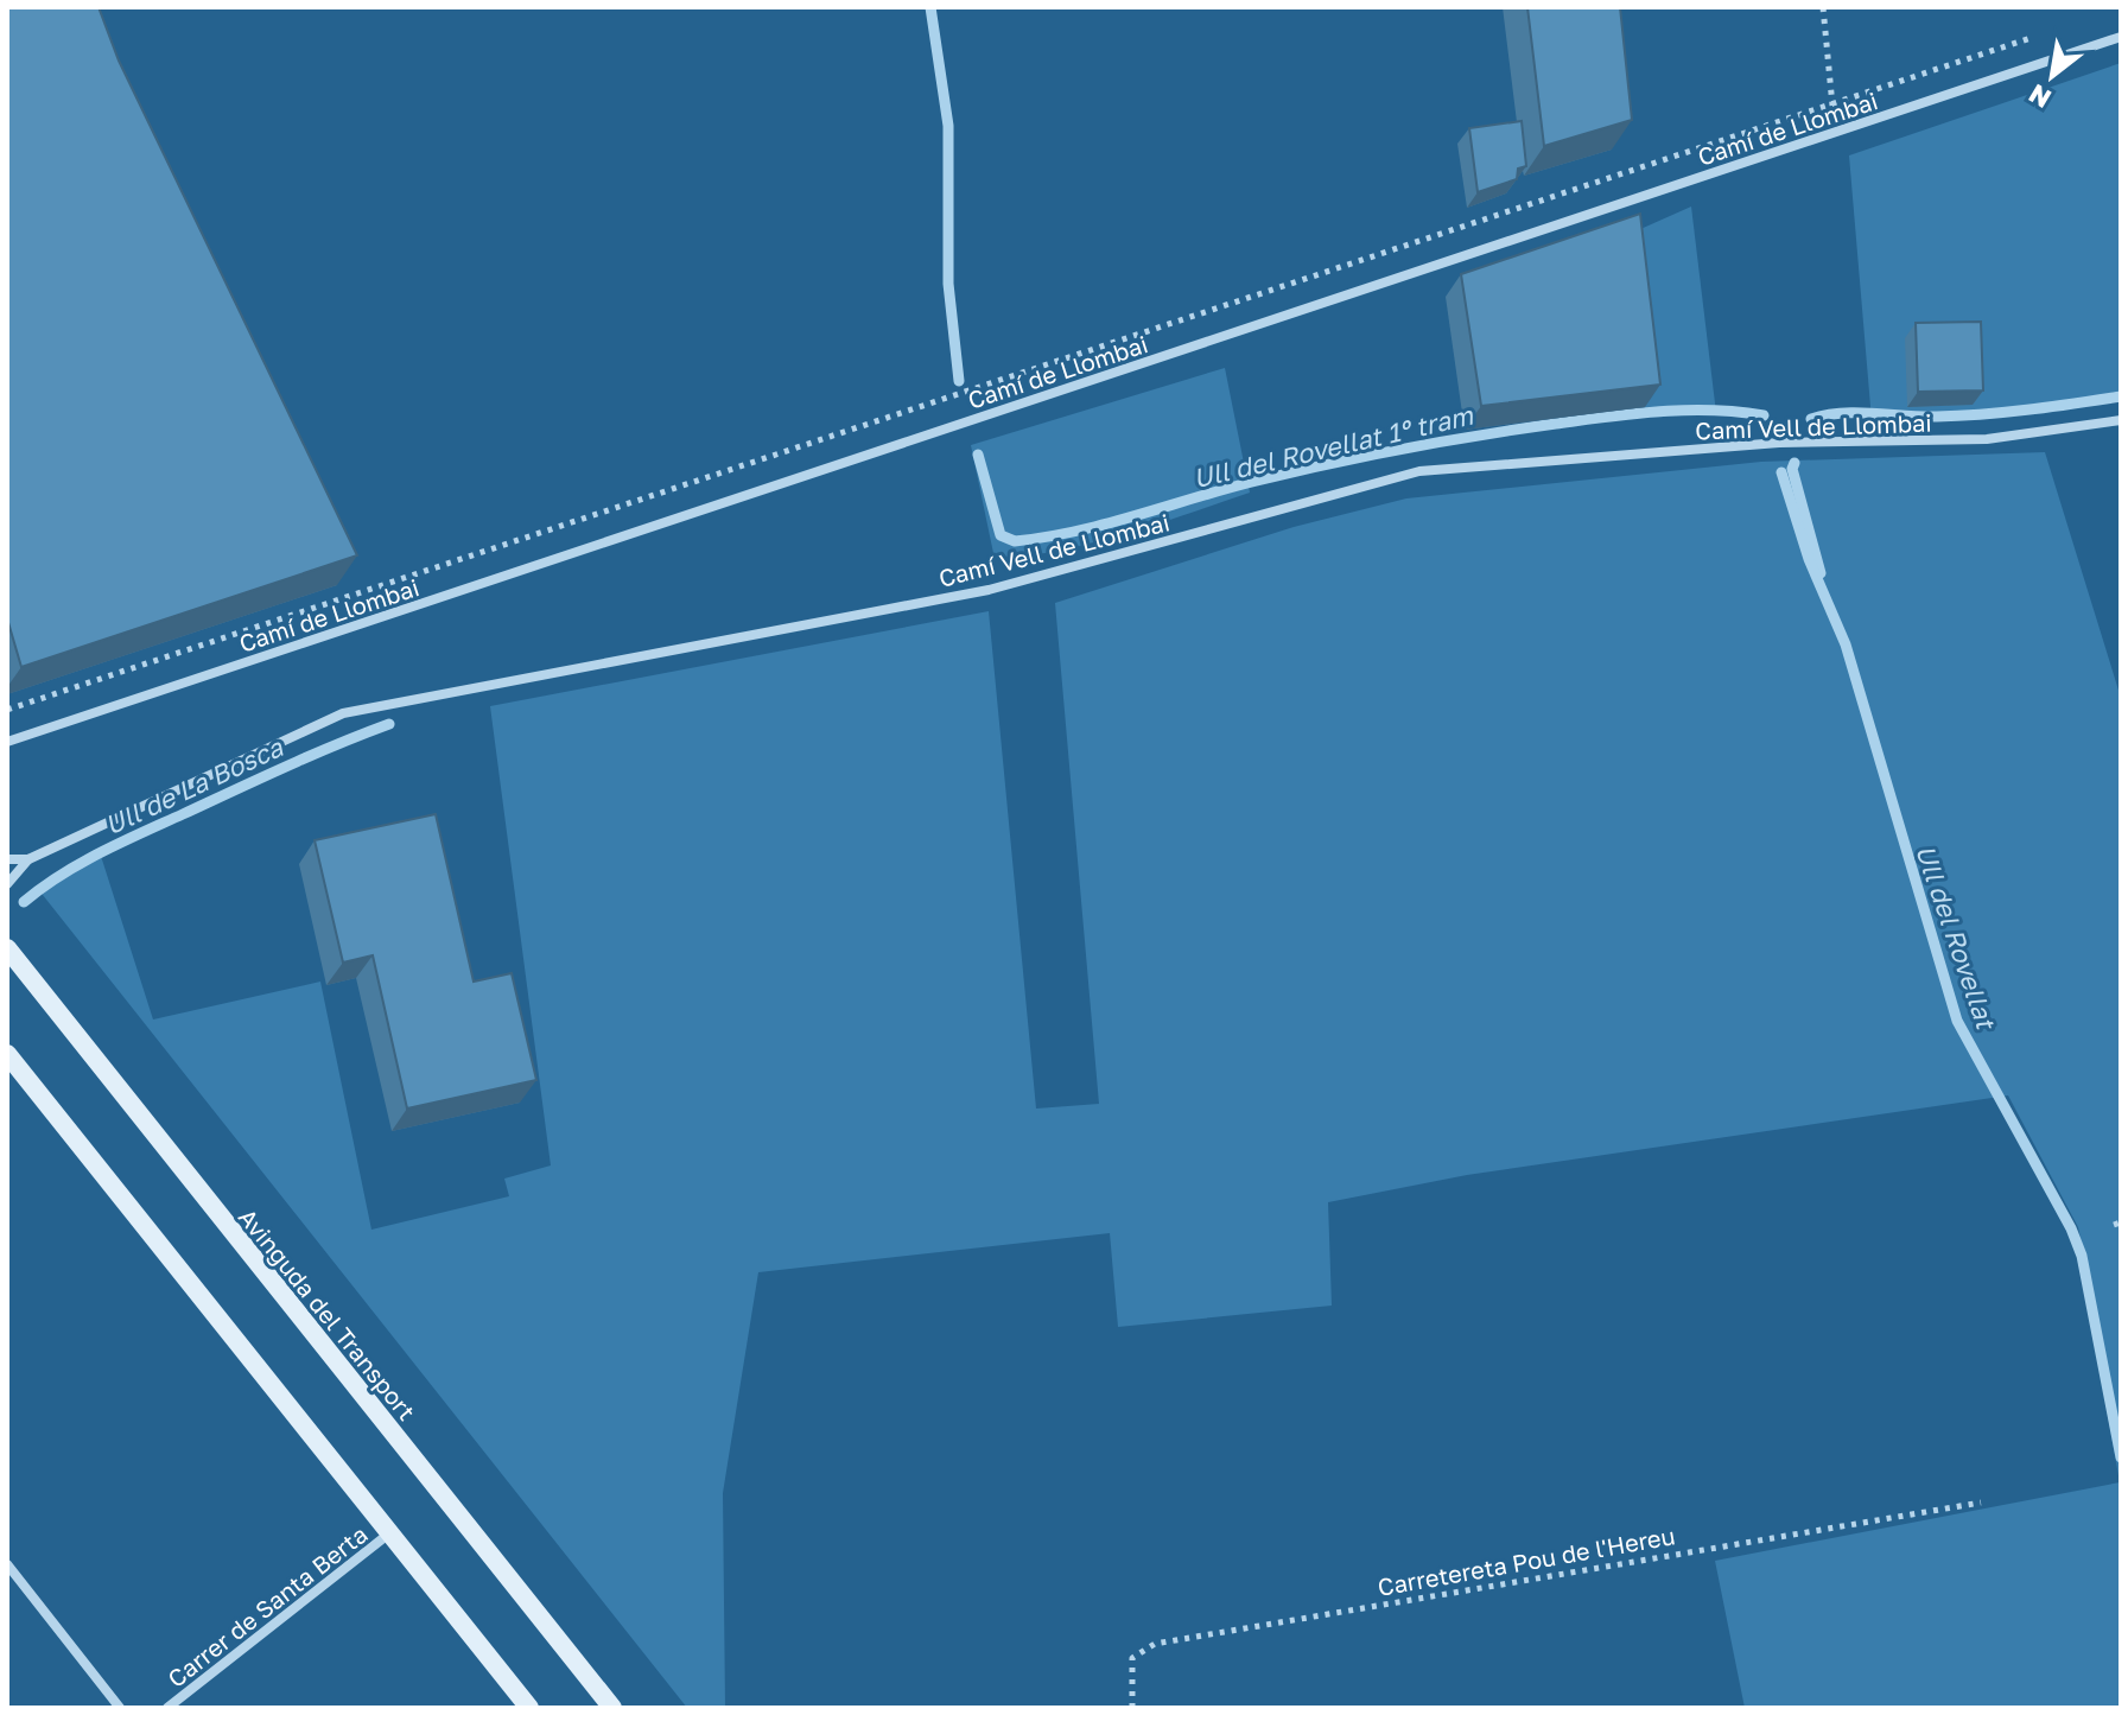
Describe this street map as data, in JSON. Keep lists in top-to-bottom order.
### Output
{
  "streets": {
    "main road": ["Avinguda del Transport"],
    "street": ["Camí de Llombai", "Camí Vell de Llombai", "Carrer de Santa Berta"],
    "path": ["Carretereta Pou de l'Hereu"]
  },
  "water": ["Ull del Rovellat 1º tram", "Ull de La Bosca", "Ull del Rovellat"],
  "north": "bottom left"
}
